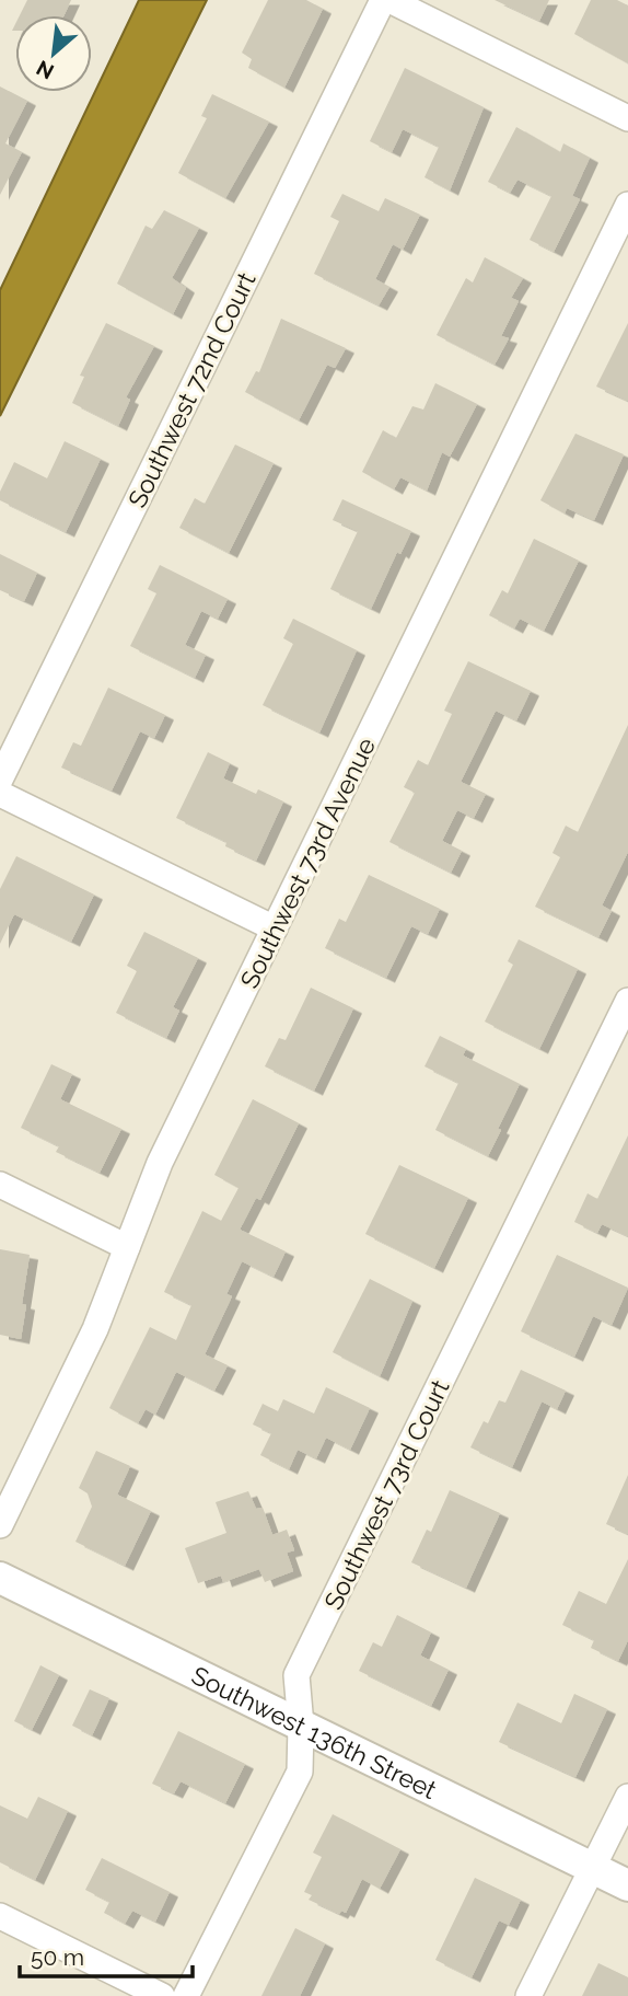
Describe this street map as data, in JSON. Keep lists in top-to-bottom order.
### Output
{
  "streets": {
    "street": [
      "Southwest 72nd Court",
      "Southwest 73rd Avenue",
      "Southwest 73rd Court",
      "Southwest 136th Street"
    ]
  },
  "crossings": [
    ["Southwest 73rd Court", "Southwest 136th Street"]
  ],
  "scale_bar": "50 m",
  "north": "bottom left"
}
